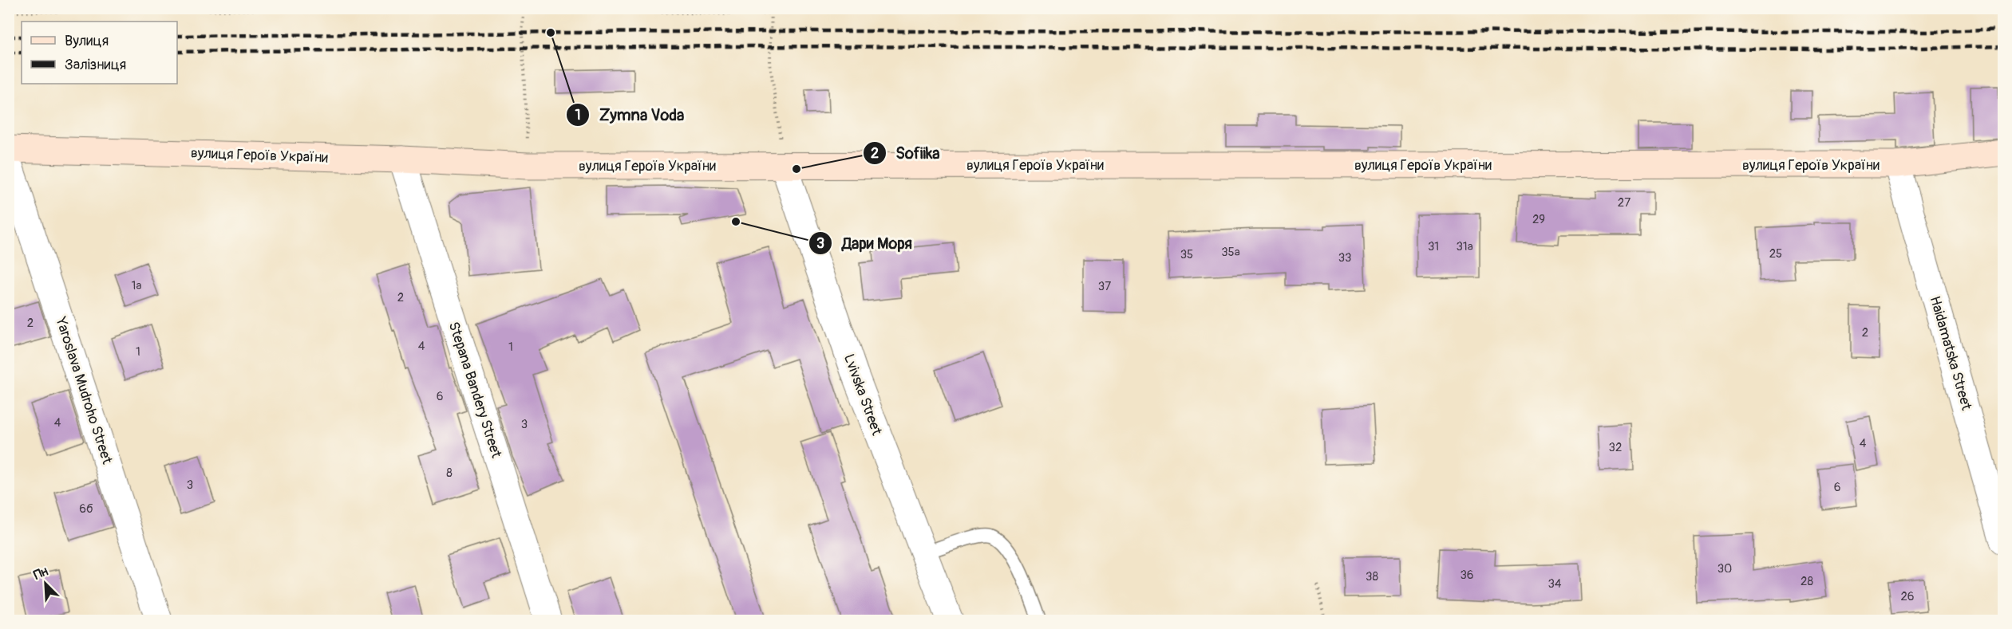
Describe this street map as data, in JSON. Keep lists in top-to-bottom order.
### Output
{
  "streets": {
    "street": [
      "вулиця Героїв України",
      "Haidamatska Street",
      "Stepana Bandery Street",
      "Yaroslava Mudroho Street",
      "Lvivska Street"
    ]
  },
  "crossings": [
    ["вулиця Героїв України", "Haidamatska Street"],
    ["вулиця Героїв України", "Stepana Bandery Street"],
    ["вулиця Героїв України", "Lvivska Street"]
  ],
  "places": ["Zymna Voda", "Sofiika", "Дари Моря"],
  "house_numbers": [
    "27",
    "29",
    "31",
    "31а",
    "35а",
    "25",
    "35",
    "33",
    "1а",
    "37",
    "2",
    "2",
    "2",
    "4",
    "1",
    "1",
    "6",
    "4",
    "3",
    "4",
    "32",
    "8",
    "3",
    "6",
    "6б",
    "30",
    "36",
    "38",
    "28",
    "34",
    "26"
  ],
  "legend": ["Вулиця", "Залізниця"],
  "north": "top left"
}
